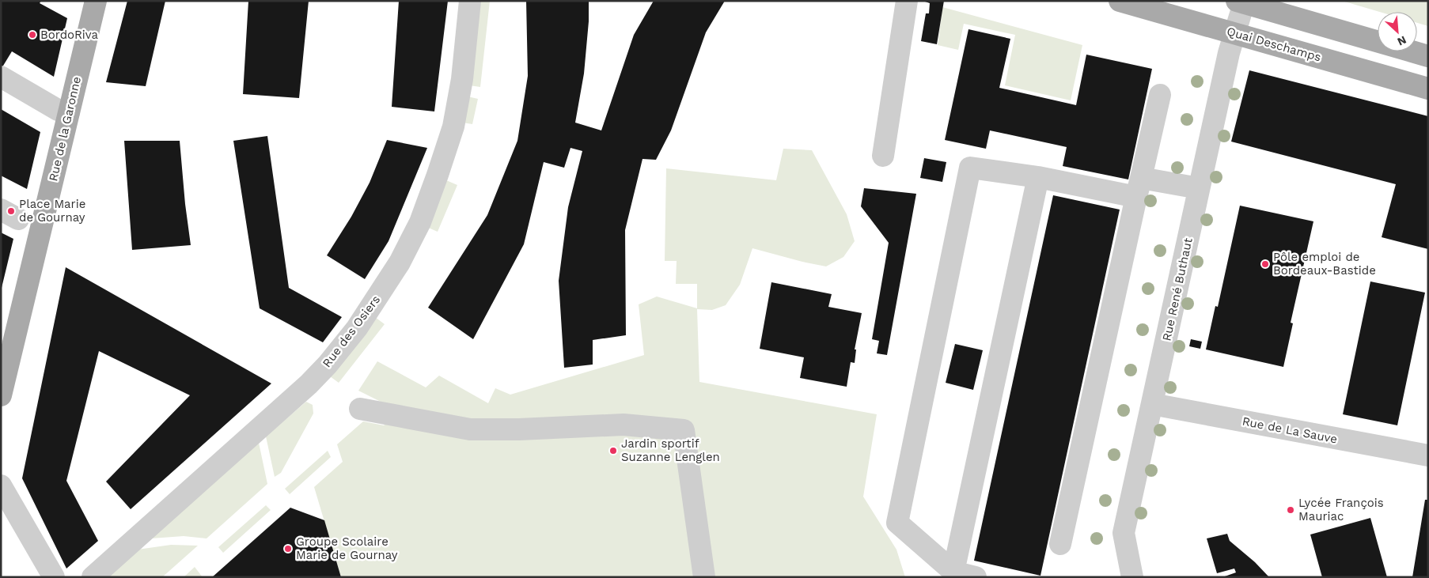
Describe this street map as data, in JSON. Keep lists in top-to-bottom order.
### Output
{
  "streets": {
    "main road": ["Quai Deschamps", "Rue de la Garonne"],
    "street": ["Rue René Buthaut", "Rue des Osiers", "Rue de La Sauve"]
  },
  "crossings": [
    ["Quai Deschamps", "Rue René Buthaut"],
    ["Rue René Buthaut", "Rue de La Sauve"]
  ],
  "places": [
    "BordoRiva",
    "Place Marie de Gournay",
    "Pôle emploi de Bordeaux-Bastide",
    "Jardin sportif Suzanne Lenglen",
    "Lycée François Mauriac",
    "Groupe Scolaire Marie de Gournay"
  ],
  "north": "bottom right"
}
